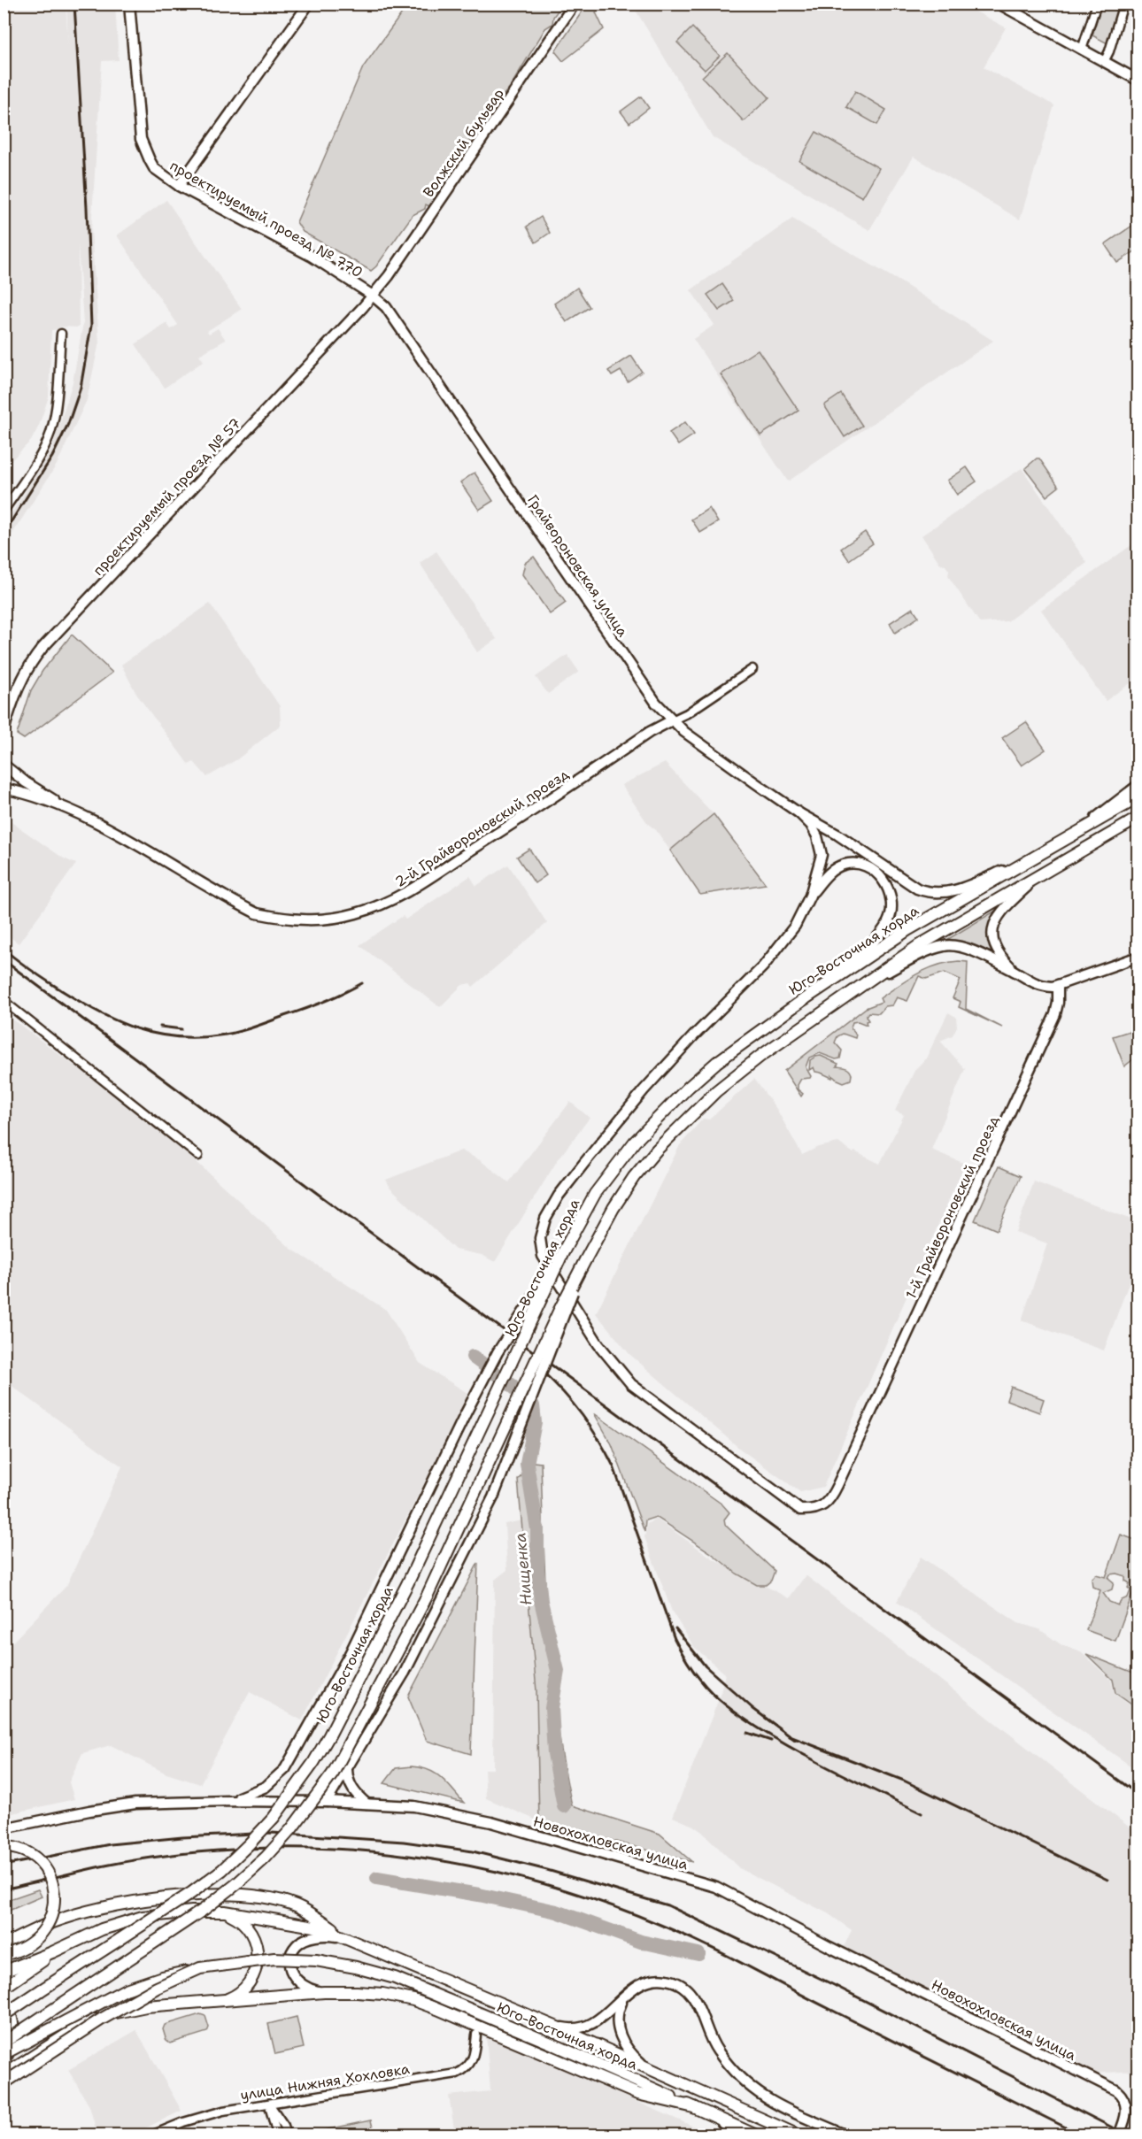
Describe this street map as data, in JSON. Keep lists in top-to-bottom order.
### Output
{
  "streets": {
    "main road": [
      "Волжский бульвар",
      "проектируемый проезд № 770",
      "проектируемый проезд № 57",
      "Грайвороновская улица",
      "2-й Грайвороновский проезд",
      "Юго-Восточная хорда",
      "1-й Грайвороновский проезд",
      "Новохохловская улица"
    ],
    "street": ["улица Нижняя Хохловка"]
  },
  "crossings": [
    ["Волжский бульвар", "проектируемый проезд № 770"],
    ["Волжский бульвар", "проектируемый проезд № 57"],
    ["Волжский бульвар", "Грайвороновская улица"],
    ["проектируемый проезд № 770", "проектируемый проезд № 57"],
    ["проектируемый проезд № 770", "Грайвороновская улица"],
    ["проектируемый проезд № 57", "Грайвороновская улица"],
    ["Грайвороновская улица", "2-й Грайвороновский проезд"]
  ],
  "water": ["Нищенка"]
}
